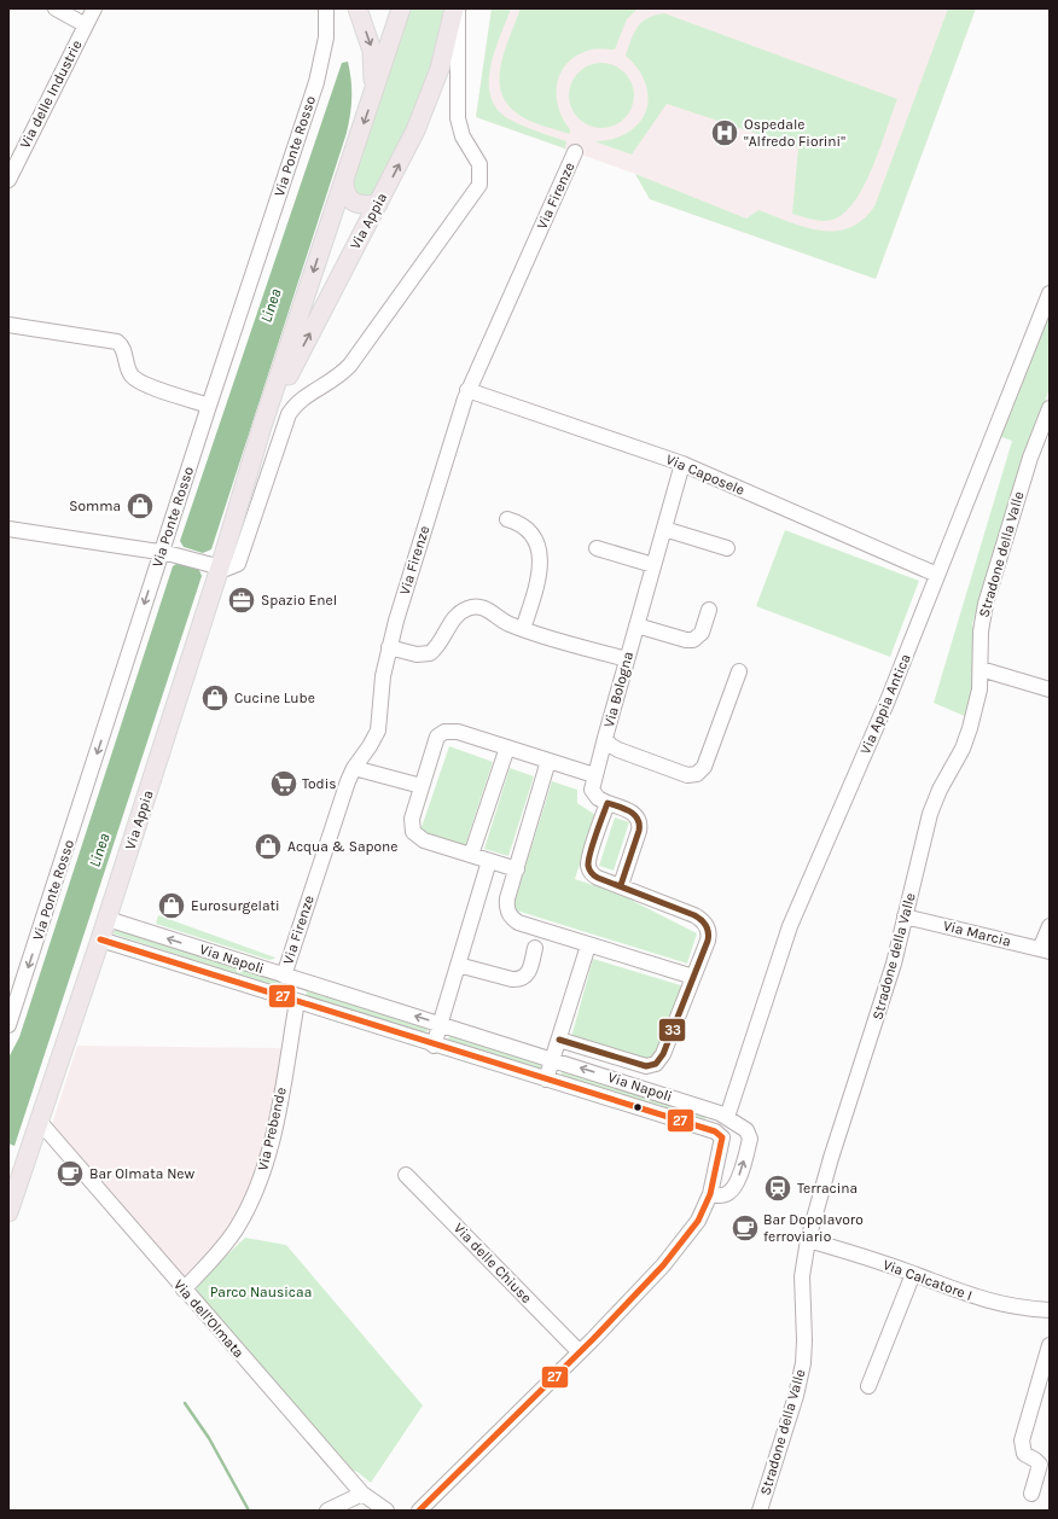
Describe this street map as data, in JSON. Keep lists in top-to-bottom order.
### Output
{
  "streets": {
    "main road": ["Via Appia"],
    "street": [
      "Via delle Industrie",
      "Via Ponte Rosso",
      "Via Firenze",
      "Via Caposele",
      "Stradone della Valle",
      "Via Bologna",
      "Via Appia Antica",
      "Via Marcia",
      "Via Napoli",
      "Via Prebende",
      "Via delle Chiuse",
      "Via Calcatore I",
      "Via dell'Olmata"
    ]
  },
  "crossings": [
    ["Via Firenze", "Via Caposele"],
    ["Via Firenze", "Via Napoli"],
    ["Via Firenze", "Via Prebende"],
    ["Via Appia", "Via Napoli"],
    ["Via Appia", "Via dell'Olmata"],
    ["Via Caposele", "Via Bologna"],
    ["Via Caposele", "Via Appia Antica"],
    ["Stradone della Valle", "Via Marcia"],
    ["Stradone della Valle", "Via Calcatore I"],
    ["Via Appia Antica", "Via Napoli"],
    ["Via Napoli", "Via Prebende"],
    ["Via Prebende", "Via dell'Olmata"]
  ],
  "one_way": ["Via Ponte Rosso"],
  "water": ["Linea"],
  "parks": ["Parco Nausicaa"],
  "places": {
    "hospital": ["Ospedale \"Alfredo Fiorini\""],
    "shop": [
      "Somma",
      "Cucine Lube",
      "Acqua & Sapone",
      "Eurosurgelati"
    ],
    "office": ["Spazio Enel"],
    "supermarket": ["Todis"],
    "cafe": ["Bar Olmata New", "Bar Dopolavoro ferroviario"],
    "station": ["Terracina"]
  },
  "lines": ["transit line 33", "transit line 27"]
}
